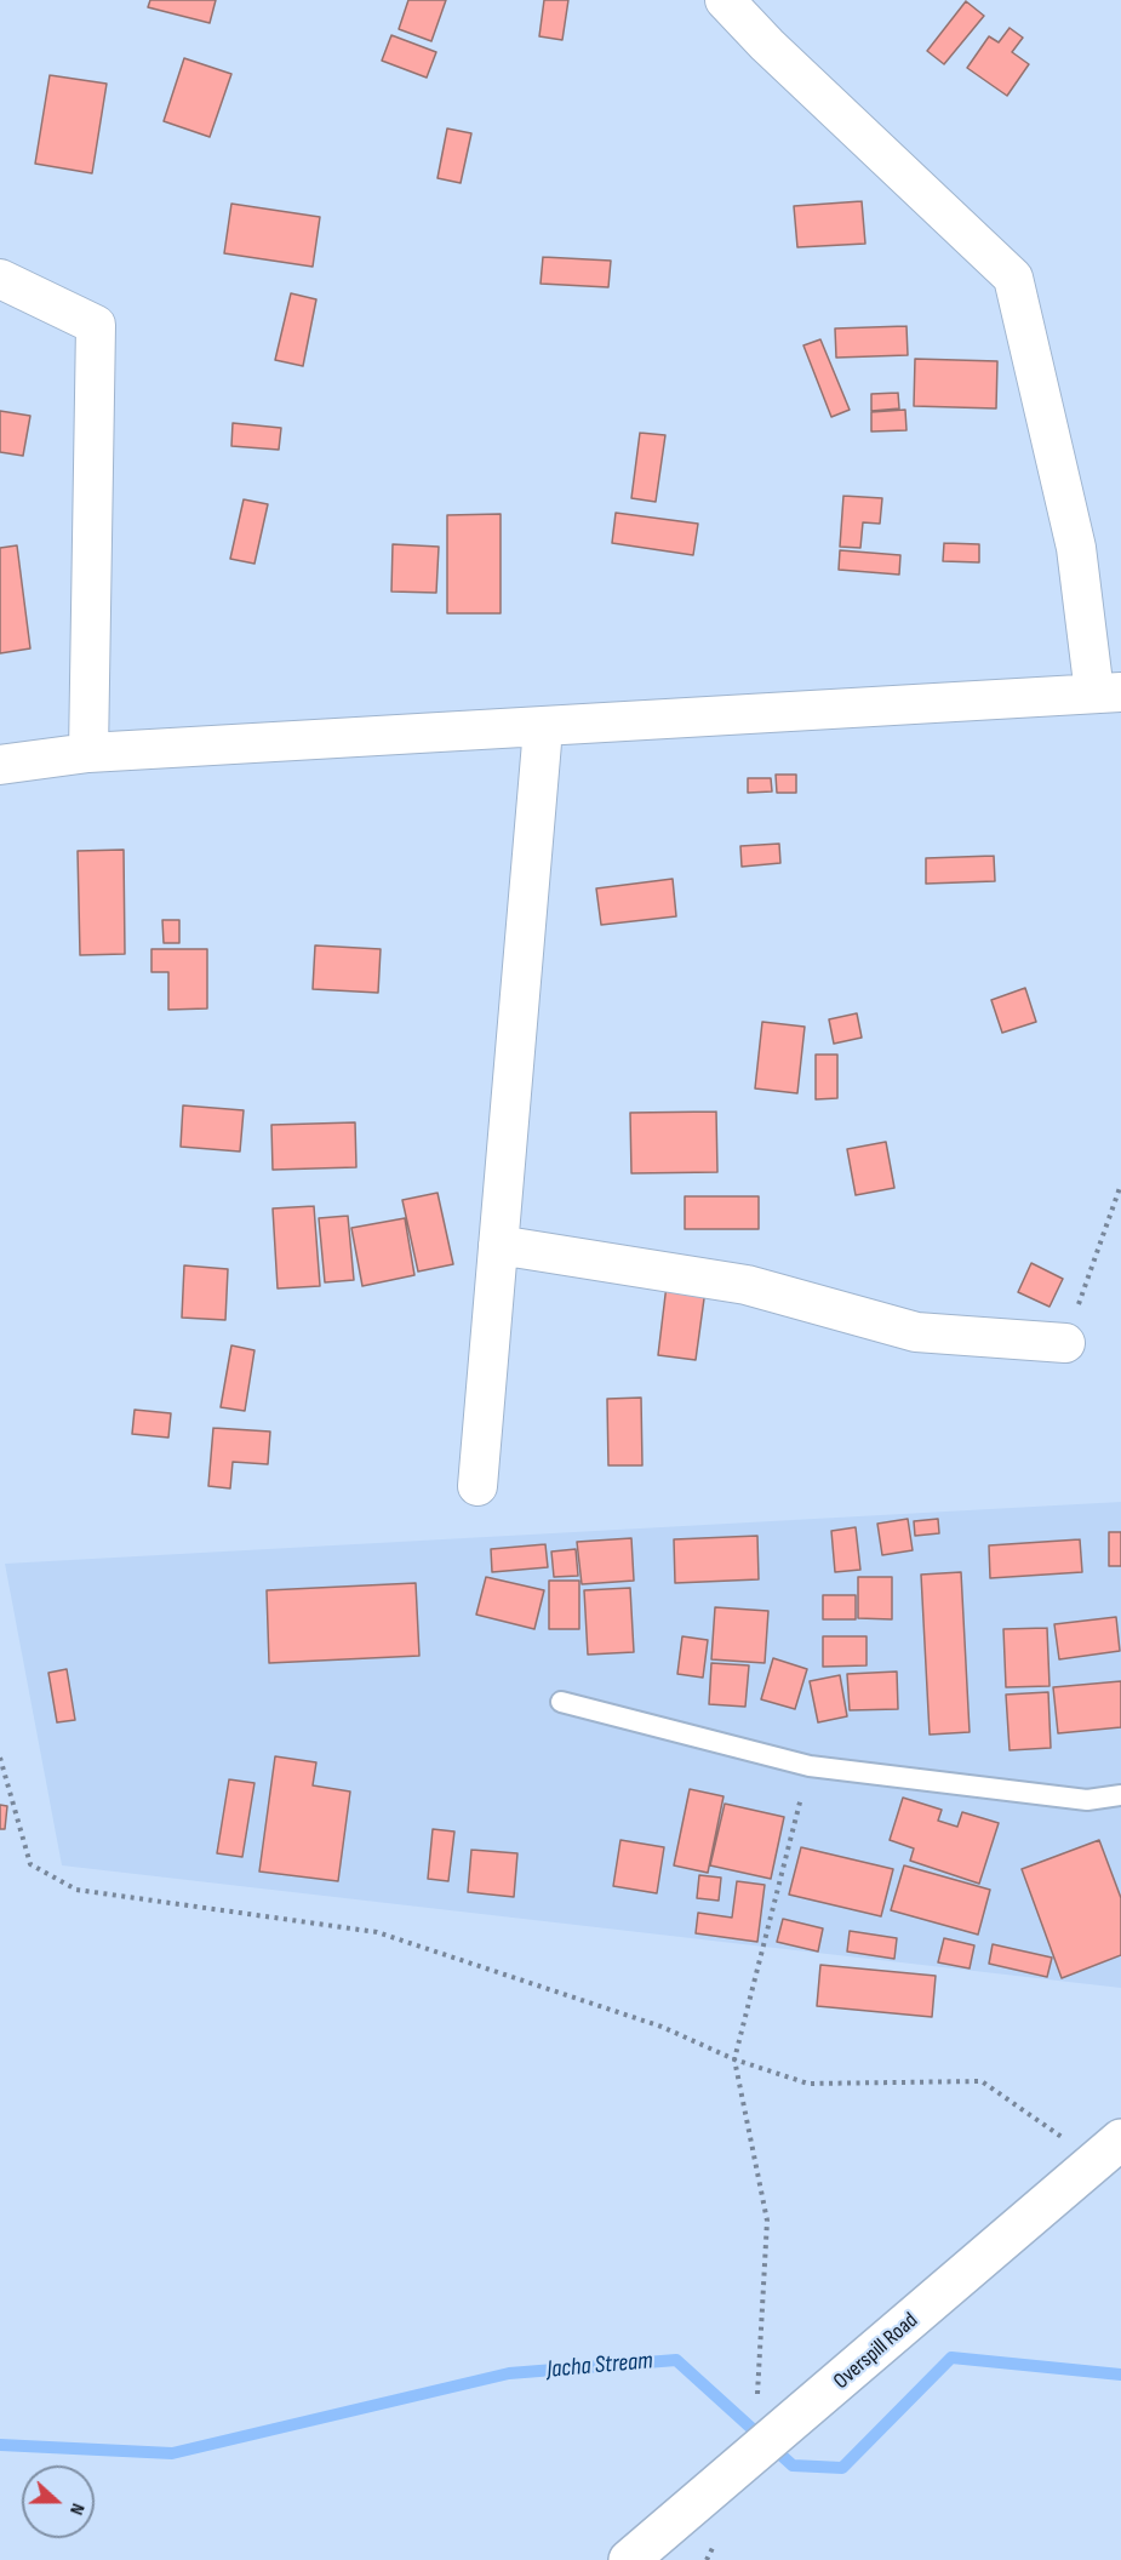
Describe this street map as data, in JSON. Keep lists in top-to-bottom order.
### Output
{
  "streets": {
    "street": ["Overspill Road"]
  },
  "water": ["Jacha Stream"],
  "north": "right"
}
